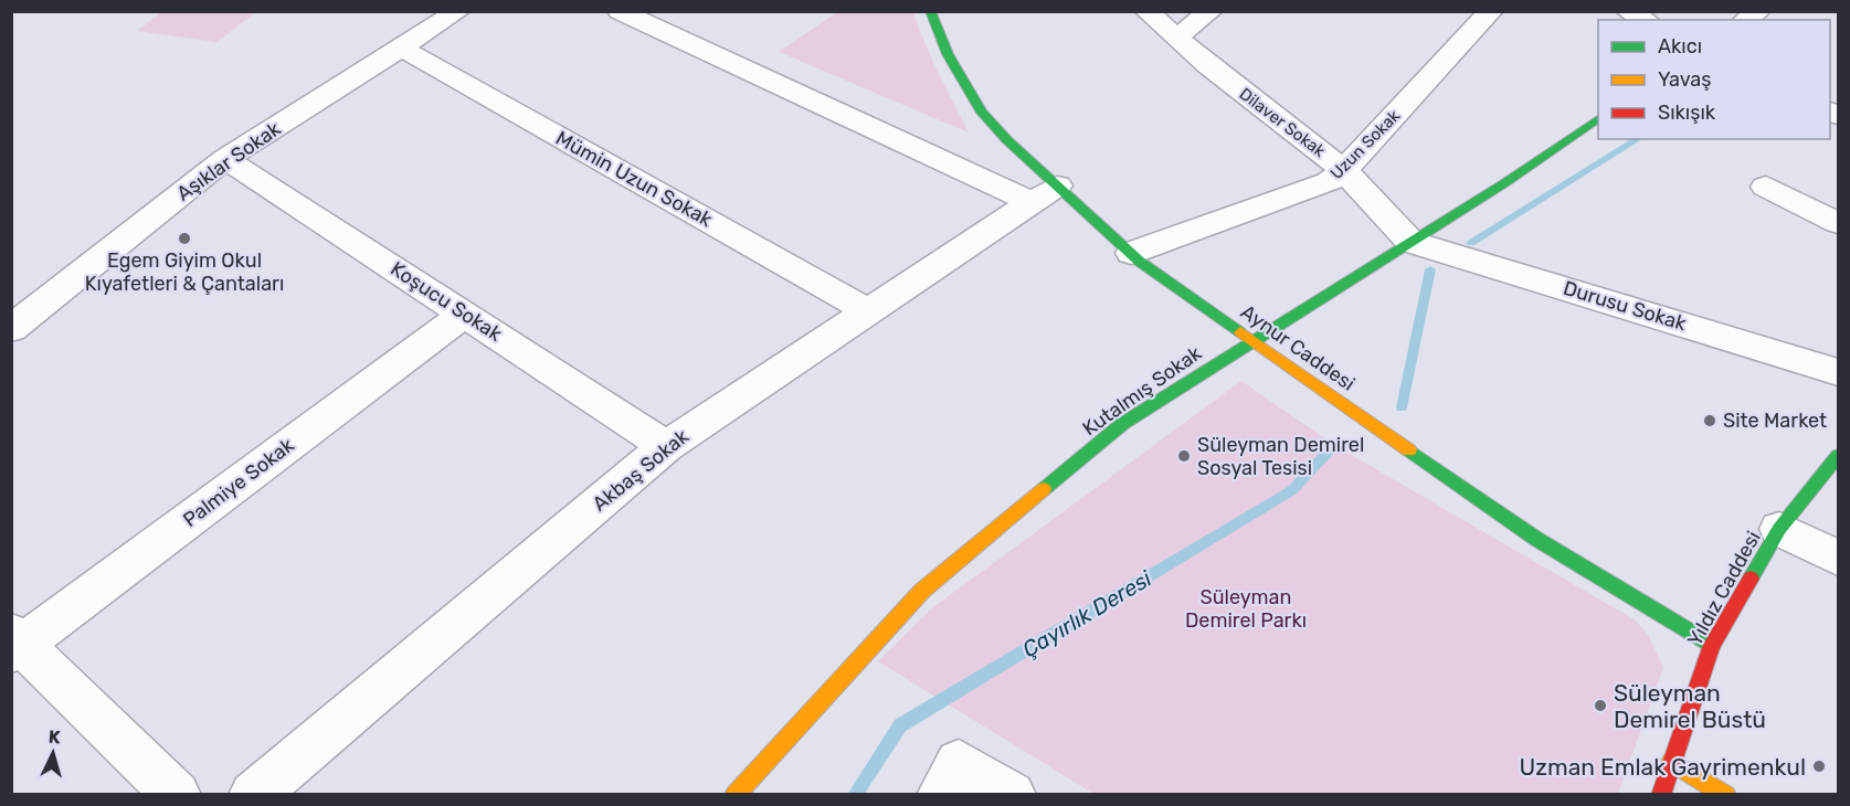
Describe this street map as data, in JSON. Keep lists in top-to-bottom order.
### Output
{
  "streets": {
    "street": [
      "Dilaver Sokak",
      "Uzun Sokak",
      "Aşıklar Sokak",
      "Mümin Uzun Sokak",
      "Koşucu Sokak",
      "Durusu Sokak",
      "Aynur Caddesi",
      "Kutalmış Sokak",
      "Akbaş Sokak",
      "Palmiye Sokak",
      "Yıldız Caddesi"
    ]
  },
  "crossings": [
    ["Dilaver Sokak", "Uzun Sokak"],
    ["Dilaver Sokak", "Durusu Sokak"],
    ["Dilaver Sokak", "Kutalmış Sokak"],
    ["Uzun Sokak", "Aynur Caddesi"],
    ["Aşıklar Sokak", "Mümin Uzun Sokak"],
    ["Aşıklar Sokak", "Koşucu Sokak"],
    ["Mümin Uzun Sokak", "Akbaş Sokak"],
    ["Koşucu Sokak", "Akbaş Sokak"],
    ["Koşucu Sokak", "Palmiye Sokak"],
    ["Durusu Sokak", "Kutalmış Sokak"],
    ["Aynur Caddesi", "Kutalmış Sokak"],
    ["Aynur Caddesi", "Akbaş Sokak"],
    ["Aynur Caddesi", "Yıldız Caddesi"]
  ],
  "water": ["Çayırlık Deresi"],
  "parks": ["Süleyman Demirel Parkı"],
  "places": [
    "Egem Giyim Okul Kıyafetleri & Çantaları",
    "Site Market",
    "Süleyman Demirel Sosyal Tesisi",
    "Süleyman Demirel Büstü",
    "Uzman Emlak Gayrimenkul"
  ],
  "legend": ["Akıcı", "Yavaş", "Sıkışık"],
  "north": "top"
}
